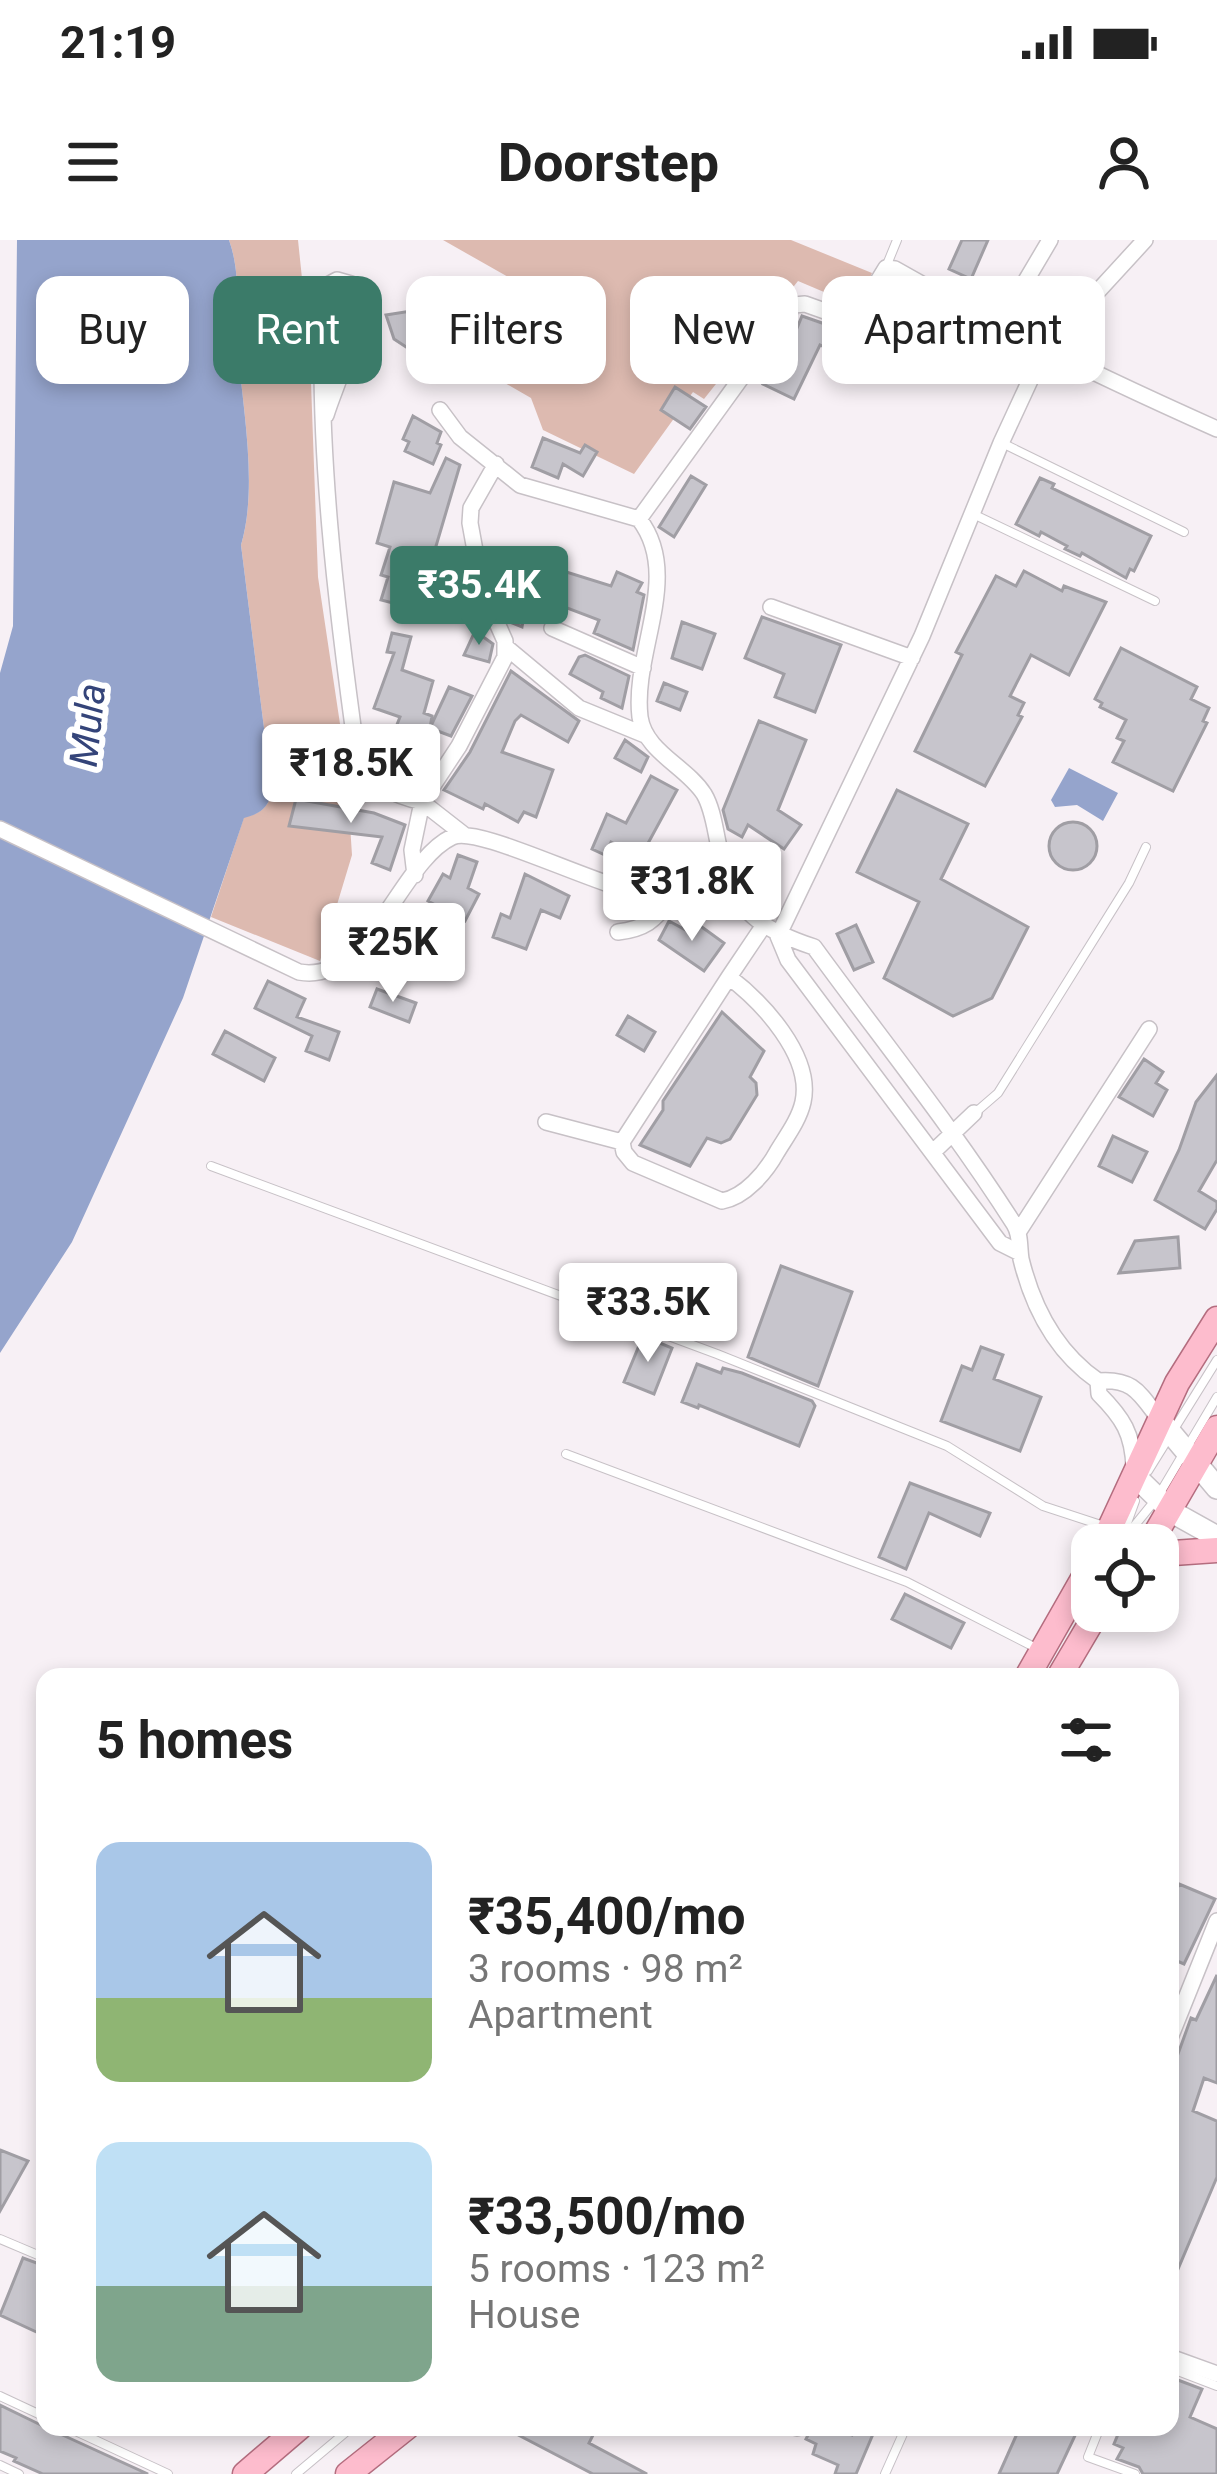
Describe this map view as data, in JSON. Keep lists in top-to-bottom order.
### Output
{
  "water": ["Mula"],
  "page": {
    "status": "21:19",
    "header": "Doorstep",
    "chip": [
      "Buy",
      "Rent",
      "Filters",
      "New",
      "Apartment"
    ],
    "price": [
      "₹35.4K",
      "₹18.5K",
      "₹31.8K",
      "₹25K",
      "₹33.5K"
    ],
    "heading": "5 homes",
    "list": [
      {
        "name": "₹35,400/mo",
        "note": "3 rooms · 98 m² · Apartment"
      },
      {
        "name": "₹33,500/mo",
        "note": "5 rooms · 123 m² · House"
      }
    ]
  }
}
